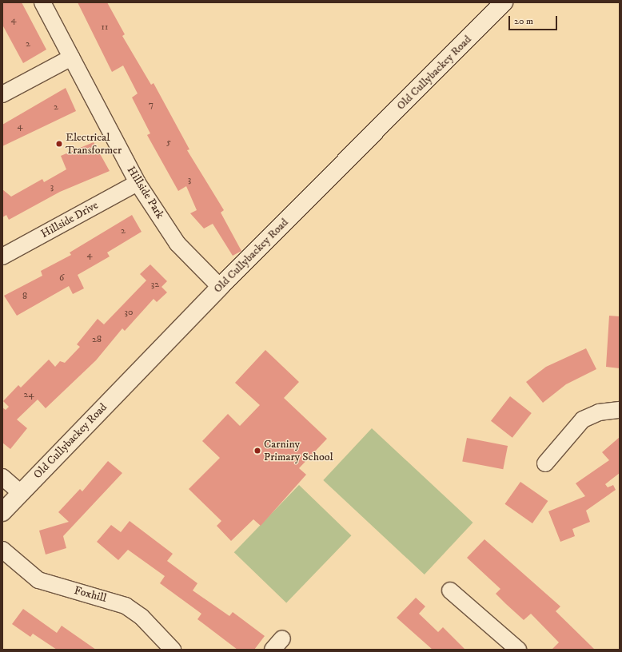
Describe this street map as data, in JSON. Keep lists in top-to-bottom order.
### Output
{
  "streets": {
    "street": [
      "Old Cullybackey Road",
      "Hillside Park",
      "Hillside Drive",
      "Foxhill"
    ]
  },
  "crossings": [
    ["Old Cullybackey Road", "Hillside Park"],
    ["Hillside Park", "Hillside Drive"]
  ],
  "places": ["Electrical Transformer", "Carniny Primary School"],
  "house_numbers": [
    "4",
    "11",
    "2",
    "7",
    "2",
    "4",
    "5",
    "3",
    "3",
    "2",
    "4",
    "6",
    "32",
    "8",
    "30",
    "28",
    "24"
  ],
  "scale_bar": "20 m"
}
